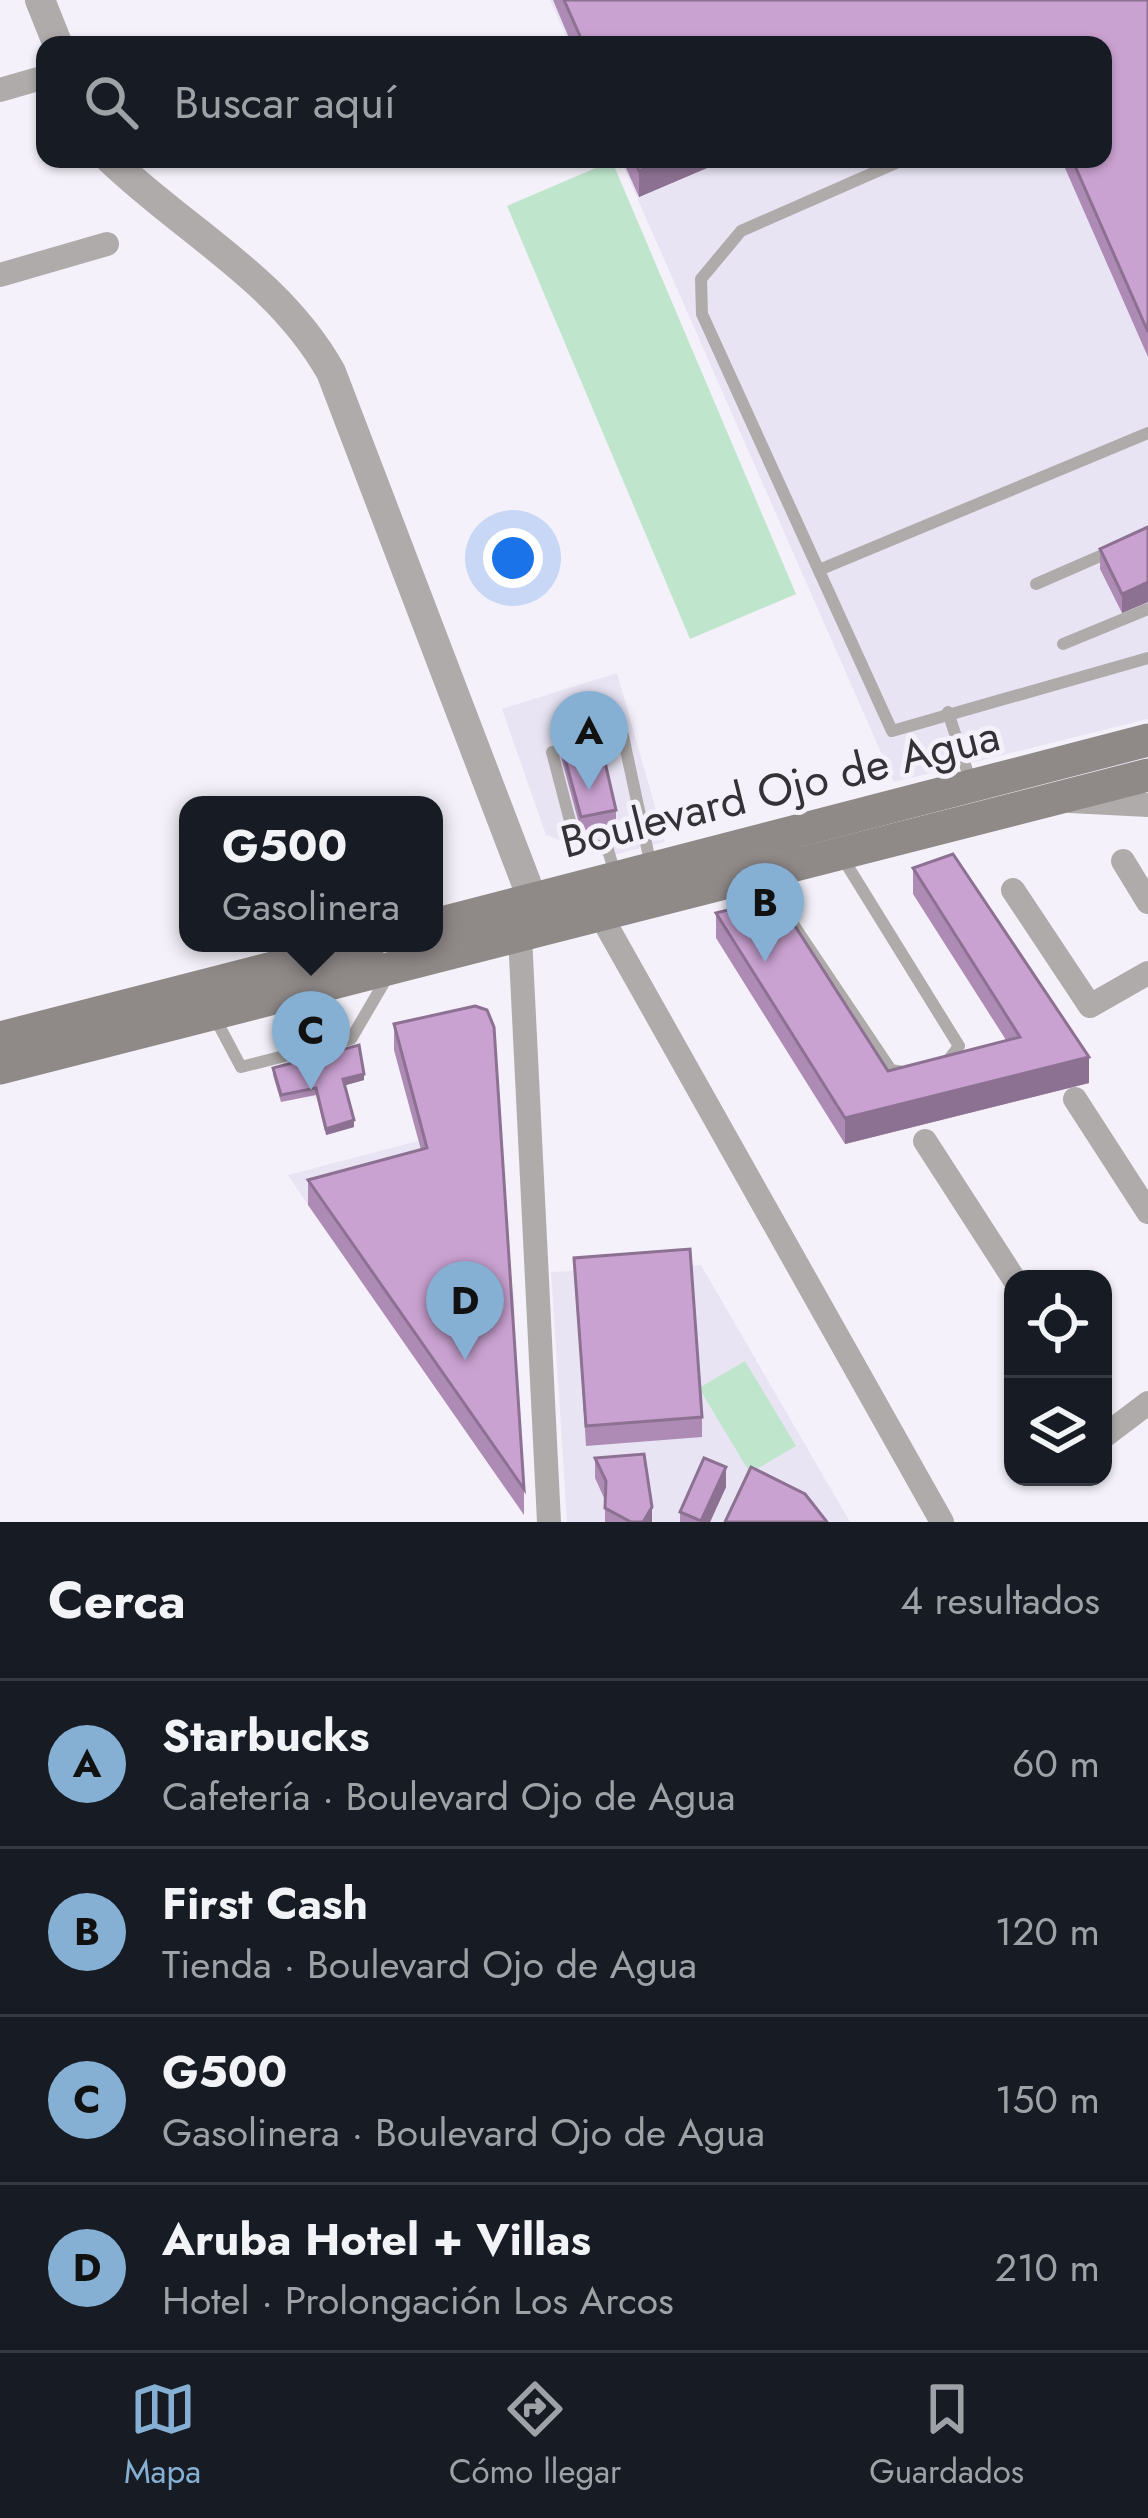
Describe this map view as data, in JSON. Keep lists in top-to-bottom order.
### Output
{
  "streets": {
    "main road": ["Boulevard Ojo de Agua"]
  },
  "page": {
    "search": "Buscar aquí",
    "pins": [
      "A",
      "B",
      "C",
      "D"
    ],
    "popup": ["G500", "Gasolinera"],
    "heading": ["Cerca", "4 resultados"],
    "list": [
      {
        "mark": "A",
        "name": "Starbucks",
        "note": "Cafetería · Boulevard Ojo de Agua",
        "value": "60 m"
      },
      {
        "mark": "B",
        "name": "First Cash",
        "note": "Tienda · Boulevard Ojo de Agua",
        "value": "120 m"
      },
      {
        "mark": "C",
        "name": "G500",
        "note": "Gasolinera · Boulevard Ojo de Agua",
        "value": "150 m"
      },
      {
        "mark": "D",
        "name": "Aruba Hotel + Villas",
        "note": "Hotel · Prolongación Los Arcos",
        "value": "210 m"
      }
    ],
    "nav": ["Mapa", "Cómo llegar", "Guardados"]
  }
}
